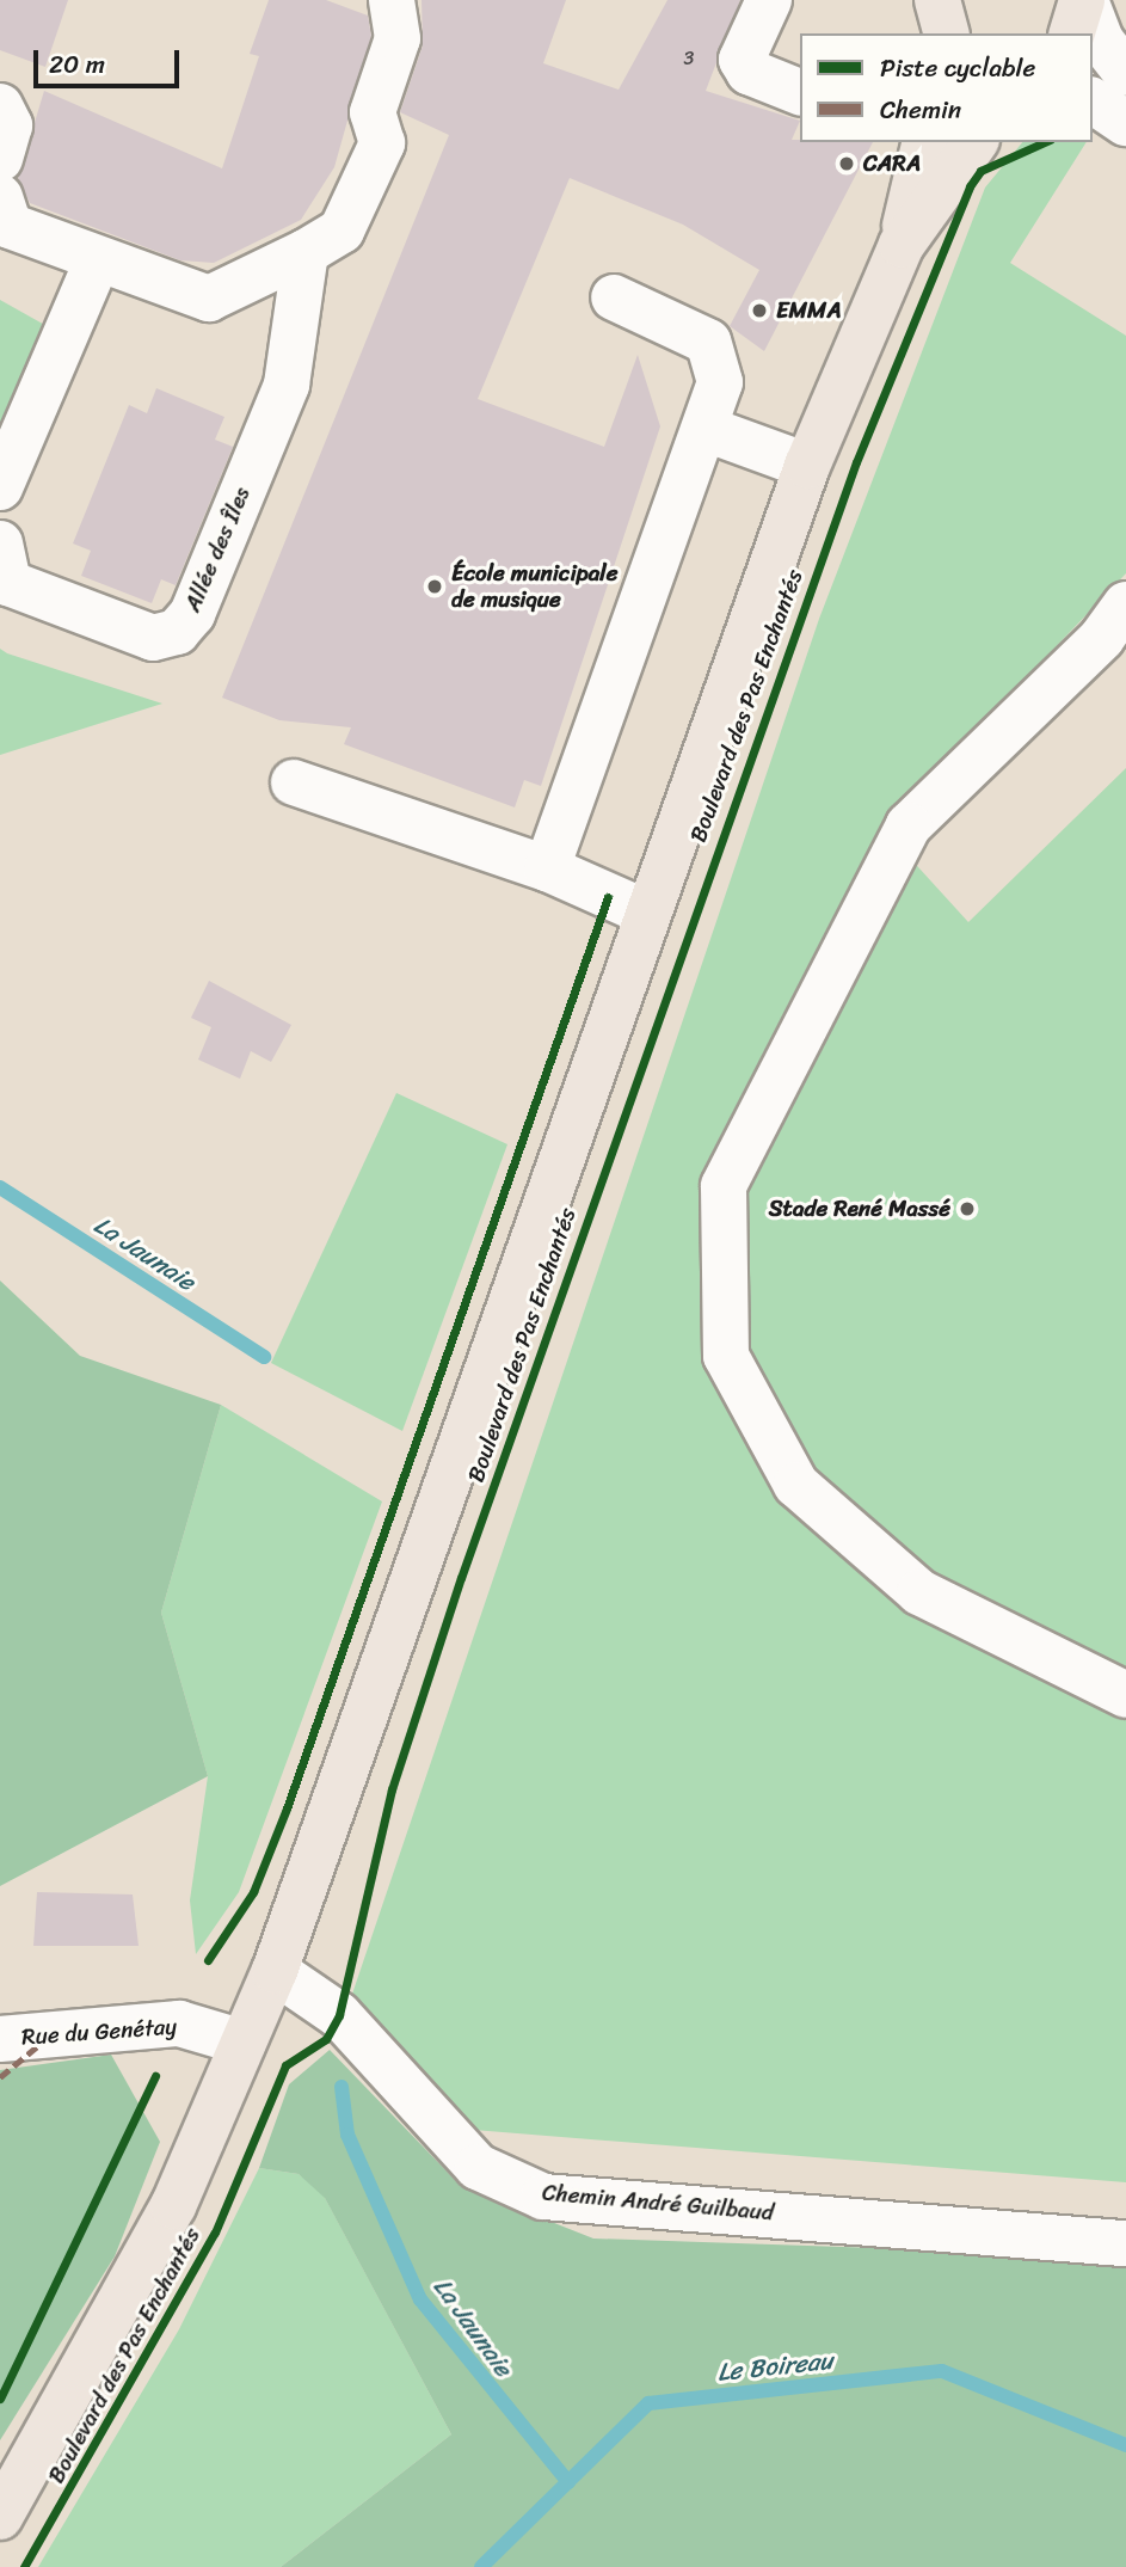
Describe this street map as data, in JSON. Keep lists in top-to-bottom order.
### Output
{
  "streets": {
    "main road": ["Boulevard des Pas Enchantés"],
    "street": ["Allée des Îles", "Rue du Genétay", "Chemin André Guilbaud"]
  },
  "crossings": [
    ["Boulevard des Pas Enchantés", "Rue du Genétay"],
    ["Boulevard des Pas Enchantés", "Chemin André Guilbaud"]
  ],
  "water": ["La Jaunaie", "Le Boireau"],
  "places": [
    "CARA",
    "EMMA",
    "École municipale de musique",
    "Stade René Massé"
  ],
  "house_numbers": ["3"],
  "legend": ["Piste cyclable", "Chemin"],
  "scale_bar": "20 m"
}
